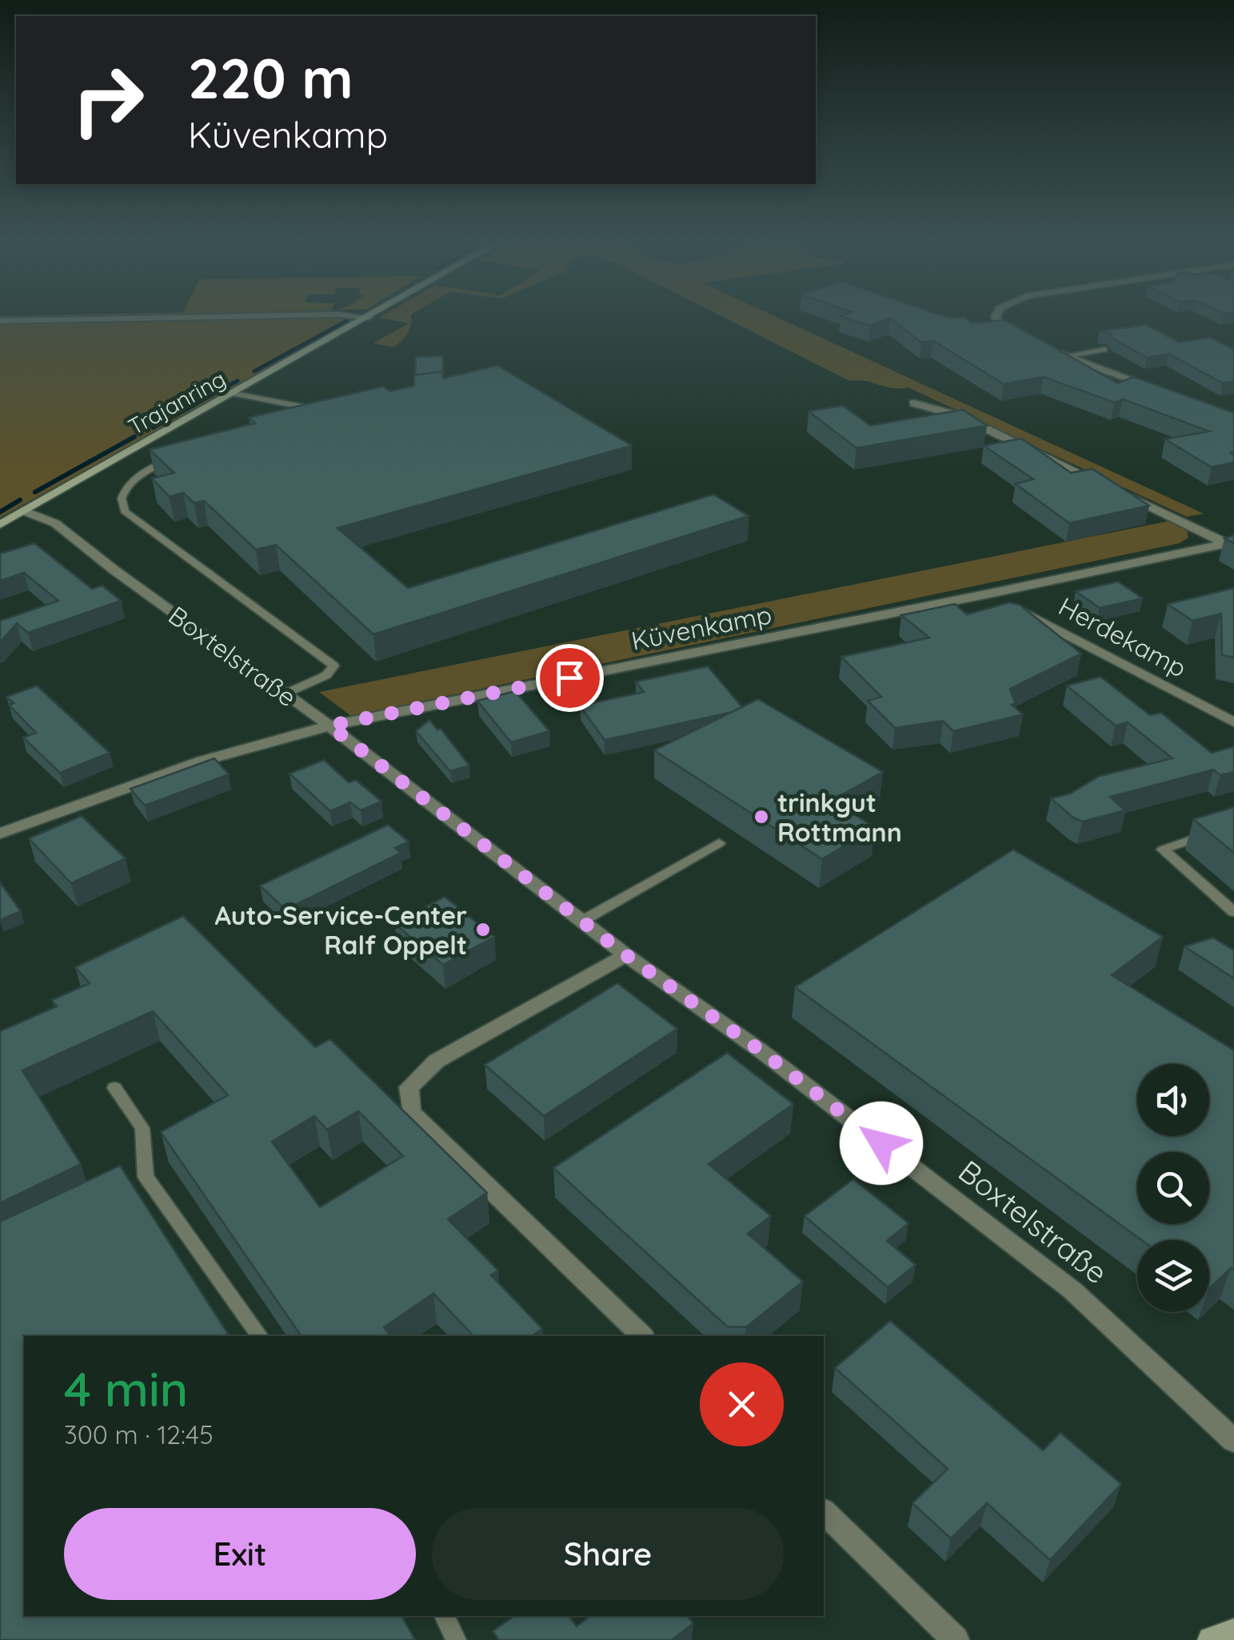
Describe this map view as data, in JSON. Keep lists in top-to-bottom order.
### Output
{
  "streets": {
    "main road": ["Trajanring"],
    "street": ["Küvenkamp", "Herdekamp", "Boxtelstraße"]
  },
  "crossings": [
    ["Trajanring", "Boxtelstraße"],
    ["Küvenkamp", "Herdekamp"],
    ["Küvenkamp", "Boxtelstraße"]
  ],
  "places": ["trinkgut Rottmann", "Auto-Service-Center Ralf Oppelt"],
  "page": {
    "turn": ["220 m", "Küvenkamp"],
    "heading": ["4 min", "300 m · 12:45"],
    "buttons": ["Exit", "Share"]
  }
}
